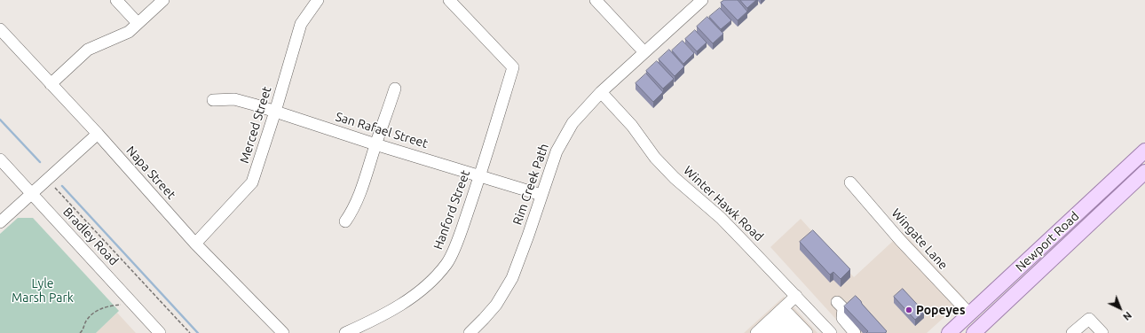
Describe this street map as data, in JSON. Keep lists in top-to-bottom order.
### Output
{
  "streets": {
    "main road": ["Newport Road"],
    "street": [
      "Merced Street",
      "San Rafael Street",
      "Napa Street",
      "Rim Creek Path",
      "Winter Hawk Road",
      "Hanford Street",
      "Bradley Road",
      "Wingate Lane"
    ]
  },
  "crossings": [
    ["Merced Street", "San Rafael Street"],
    ["Merced Street", "Napa Street"],
    ["San Rafael Street", "Rim Creek Path"],
    ["San Rafael Street", "Hanford Street"],
    ["Rim Creek Path", "Winter Hawk Road"],
    ["Wingate Lane", "Newport Road"]
  ],
  "parks": ["Lyle Marsh Park"],
  "places": ["Popeyes"],
  "north": "bottom right"
}
